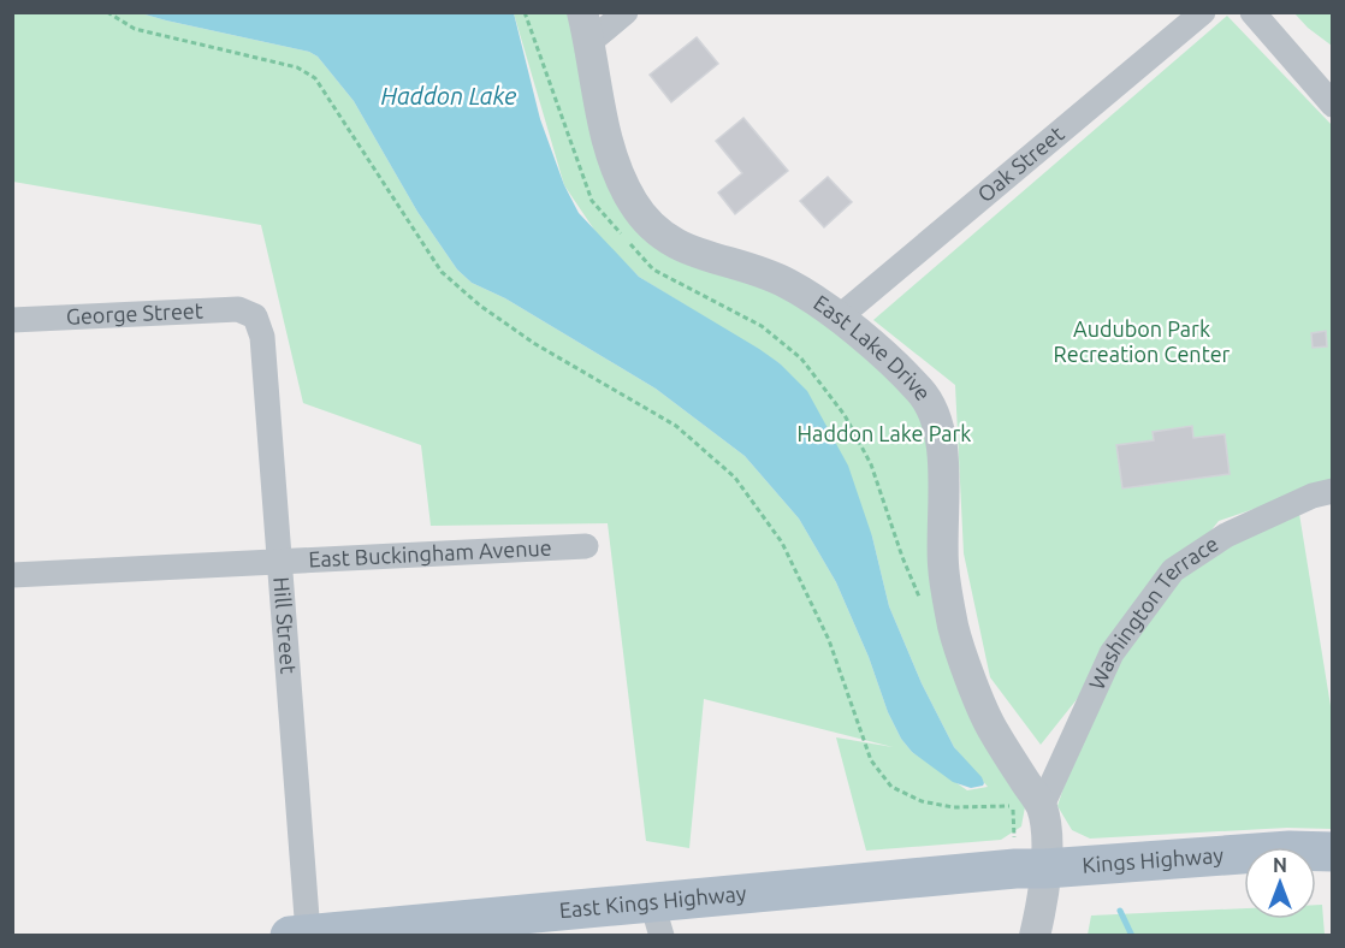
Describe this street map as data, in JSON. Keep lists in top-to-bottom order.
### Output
{
  "streets": {
    "main road": ["Kings Highway", "East Kings Highway"],
    "street": [
      "Oak Street",
      "George Street",
      "East Lake Drive",
      "East Buckingham Avenue",
      "Washington Terrace",
      "Hill Street"
    ]
  },
  "crossings": [
    ["Oak Street", "East Lake Drive"],
    ["George Street", "Hill Street"],
    ["East Lake Drive", "Washington Terrace"],
    ["East Lake Drive", "Kings Highway"],
    ["East Lake Drive", "East Kings Highway"],
    ["East Buckingham Avenue", "Hill Street"],
    ["Hill Street", "East Kings Highway"],
    ["Kings Highway", "East Kings Highway"]
  ],
  "water": ["Haddon Lake"],
  "parks": ["Audubon Park Recreation Center", "Haddon Lake Park"],
  "north": "top"
}
